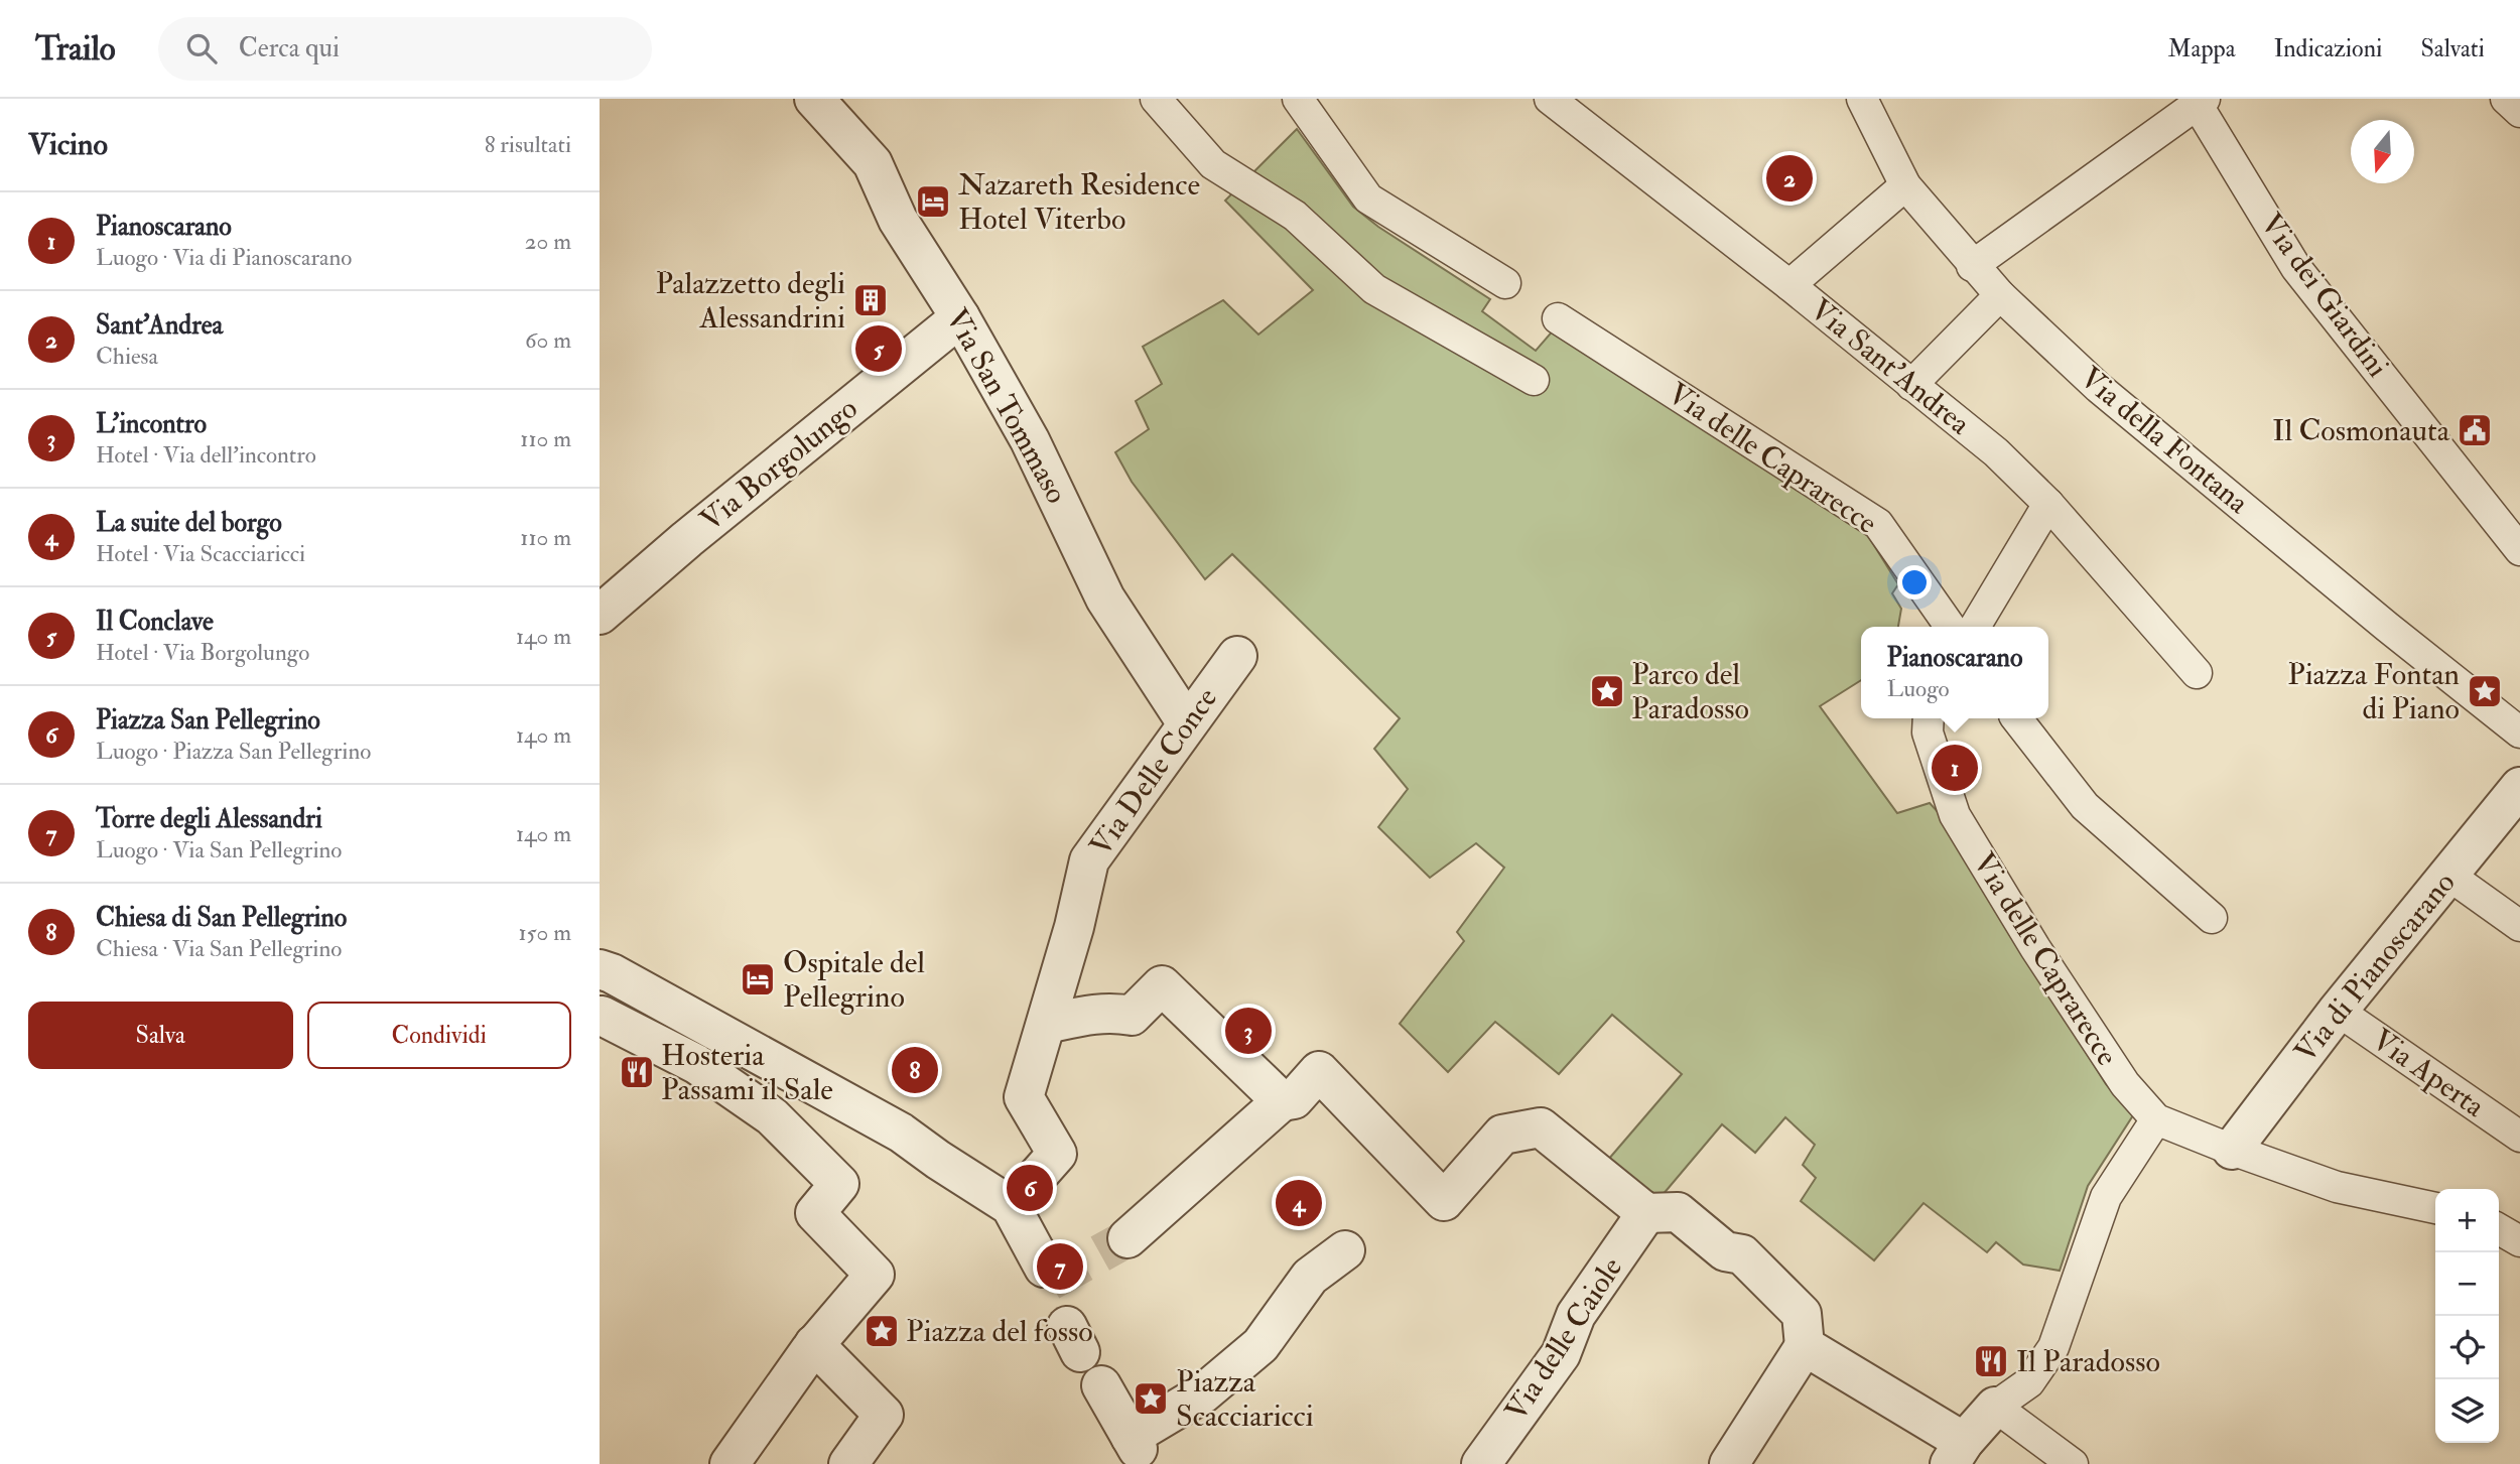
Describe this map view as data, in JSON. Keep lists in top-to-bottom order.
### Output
{
  "streets": {
    "street": [
      "Via San Tommaso",
      "Via Borgolungo",
      "Via Delle Conce",
      "Via di Pianoscarano",
      "Via delle Caiole"
    ],
    "lane": [
      "Via dei Giardini",
      "Via Sant'Andrea",
      "Via della Fontana",
      "Via delle Caprarecce",
      "Via Aperta"
    ]
  },
  "crossings": [
    ["Via San Tommaso", "Via Borgolungo"],
    ["Via San Tommaso", "Via Delle Conce"],
    ["Via delle Caprarecce", "Via di Pianoscarano"],
    ["Via di Pianoscarano", "Via Aperta"]
  ],
  "places": {
    "hotel": ["Nazareth Residence Hotel Viterbo", "Ospitale del Pellegrino"],
    "building": ["Palazzetto degli Alessandrini"],
    "public building": ["Il Cosmonauta"],
    "place": [
      "Parco del Paradosso",
      "Piazza Fontan di Piano",
      "Piazza del fosso",
      "Piazza Scacciaricci"
    ],
    "restaurant": ["Hosteria Passami il Sale", "Il Paradosso"]
  },
  "north": "bottom",
  "page": {
    "header": "Trailo",
    "search": "Cerca qui",
    "nav": ["Mappa", "Indicazioni", "Salvati"],
    "heading": ["Vicino", "8 risultati"],
    "pins": [
      "2",
      "5",
      "1",
      "3",
      "8",
      "6",
      "4",
      "7"
    ],
    "list": [
      {
        "mark": "1",
        "name": "Pianoscarano",
        "note": "Luogo · Via di Pianoscarano",
        "value": "20 m"
      },
      {
        "mark": "2",
        "name": "Sant'Andrea",
        "note": "Chiesa",
        "value": "60 m"
      },
      {
        "mark": "3",
        "name": "L'incontro",
        "note": "Hotel · Via dell'incontro",
        "value": "110 m"
      },
      {
        "mark": "4",
        "name": "La suite del borgo",
        "note": "Hotel · Via Scacciaricci",
        "value": "110 m"
      },
      {
        "mark": "5",
        "name": "Il Conclave",
        "note": "Hotel · Via Borgolungo",
        "value": "140 m"
      },
      {
        "mark": "6",
        "name": "Piazza San Pellegrino",
        "note": "Luogo · Piazza San Pellegrino",
        "value": "140 m"
      },
      {
        "mark": "7",
        "name": "Torre degli Alessandri",
        "note": "Luogo · Via San Pellegrino",
        "value": "140 m"
      },
      {
        "mark": "8",
        "name": "Chiesa di San Pellegrino",
        "note": "Chiesa · Via San Pellegrino",
        "value": "150 m"
      }
    ],
    "popup": ["Pianoscarano", "Luogo"],
    "buttons": ["Salva", "Condividi"],
    "map_buttons": ["+", "−"]
  }
}
